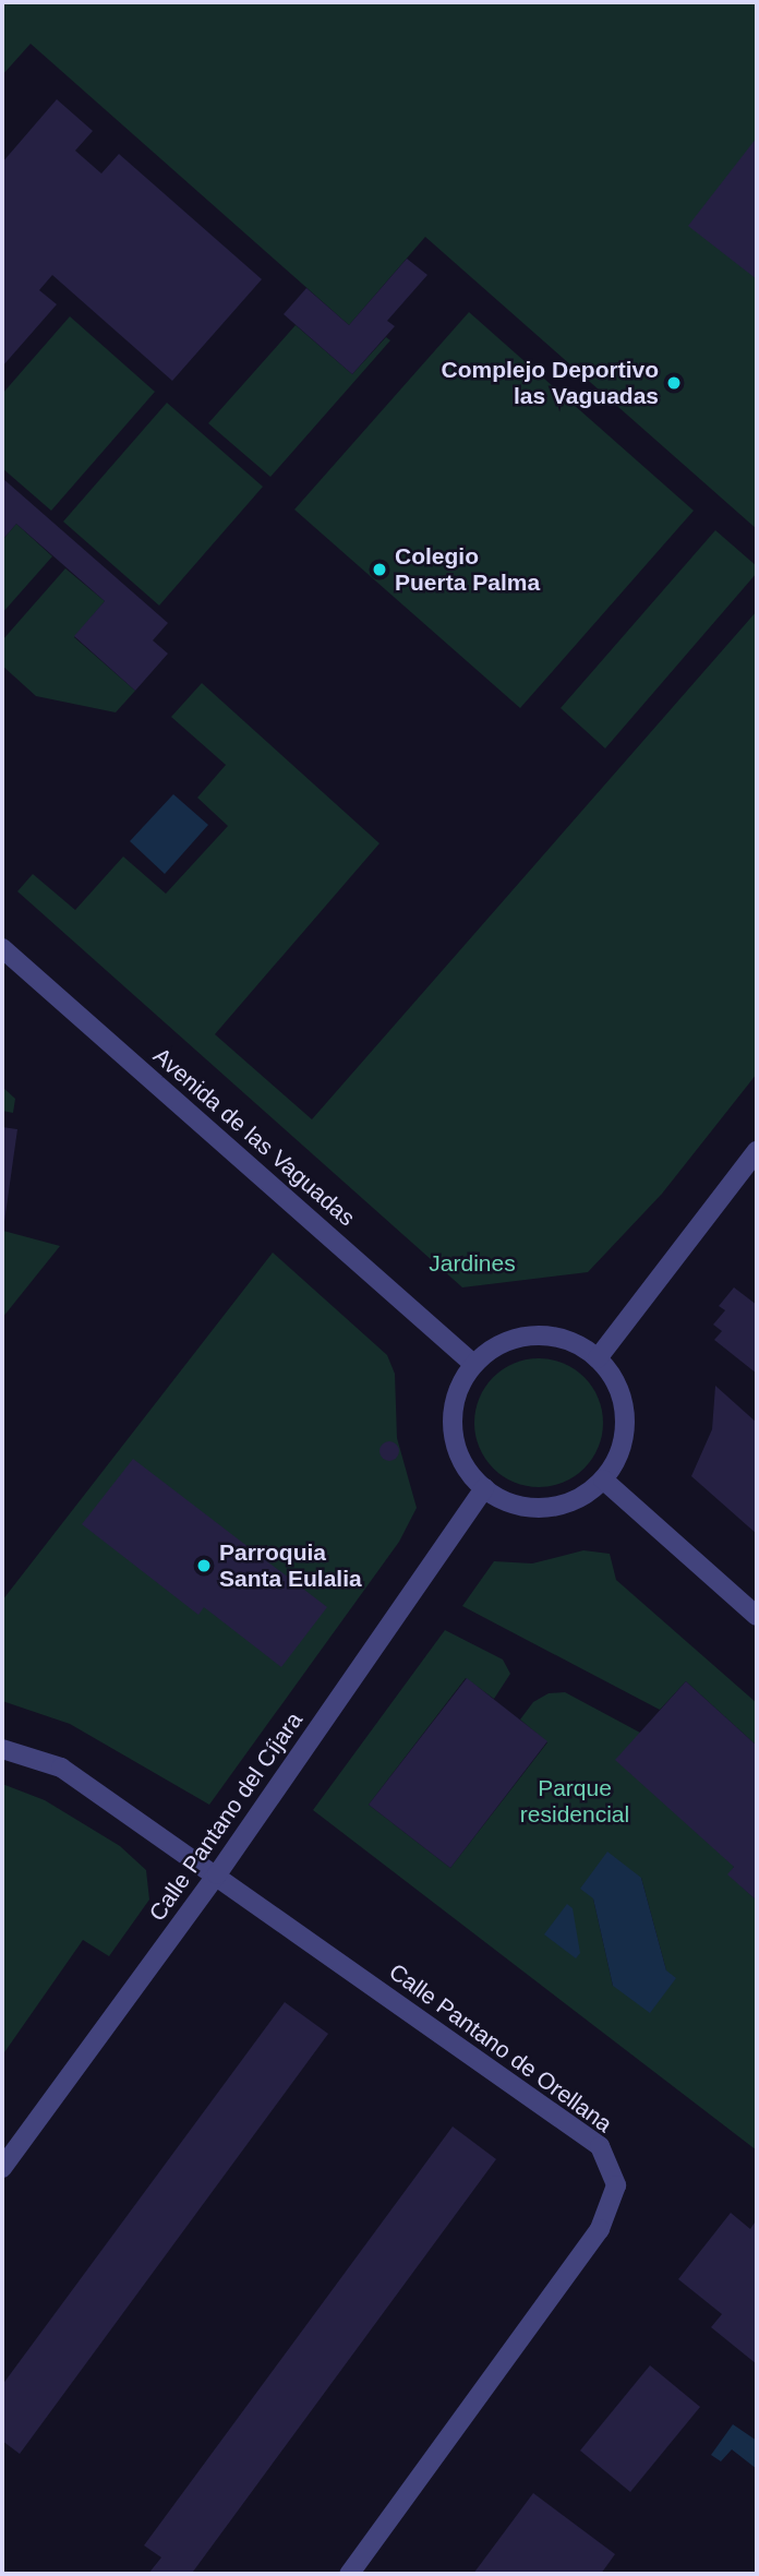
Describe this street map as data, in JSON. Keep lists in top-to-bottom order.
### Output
{
  "streets": {
    "street": ["Avenida de las Vaguadas", "Calle Pantano del Cíjara", "Calle Pantano de Orellana"]
  },
  "crossings": [
    ["Avenida de las Vaguadas", "Calle Pantano del Cíjara"],
    ["Calle Pantano del Cíjara", "Calle Pantano de Orellana"]
  ],
  "parks": ["Jardines", "Parque residencial"],
  "places": ["Complejo Deportivo las Vaguadas", "Colegio Puerta Palma", "Parroquia Santa Eulalia"]
}
